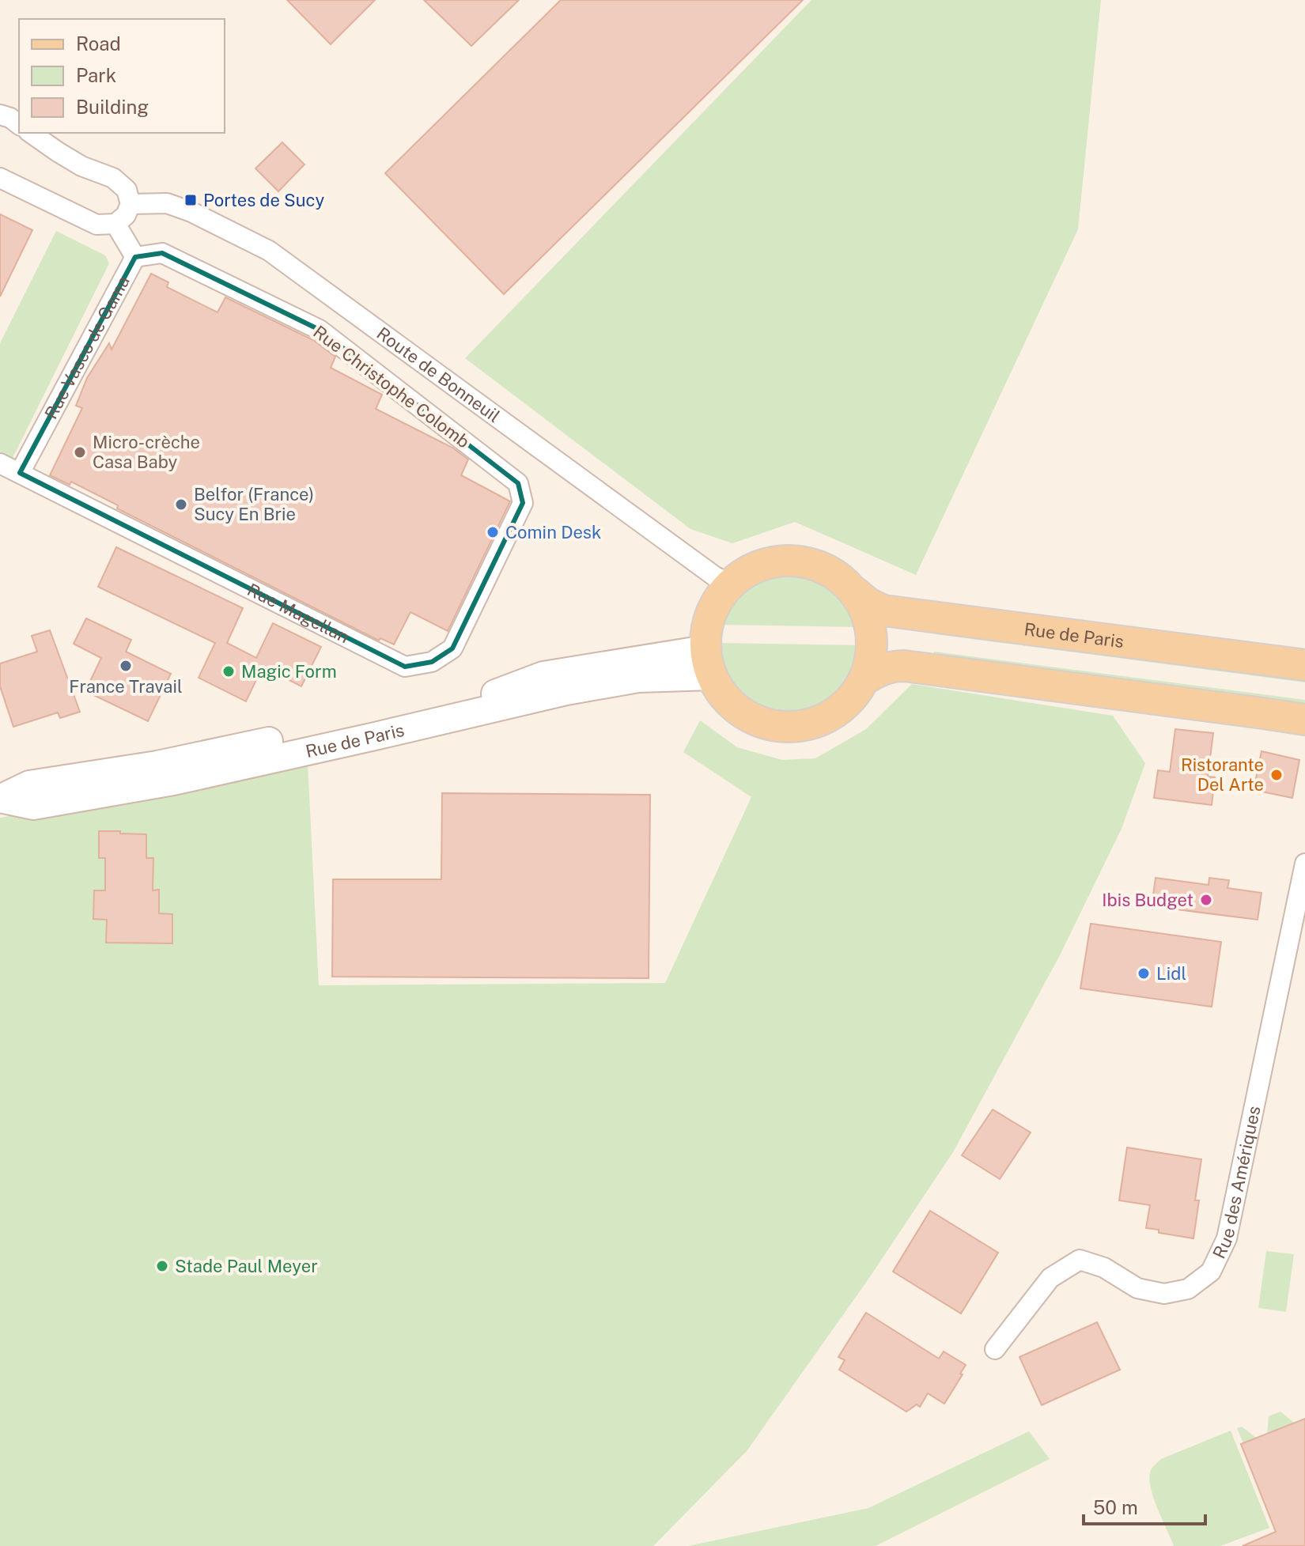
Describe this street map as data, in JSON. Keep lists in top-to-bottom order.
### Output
{
  "streets": {
    "main road": ["Rue de Paris"],
    "street": [
      "Rue Vasco de Gama",
      "Route de Bonneuil",
      "Rue Christophe Colomb",
      "Rue Magellan",
      "Rue des Amériques"
    ]
  },
  "crossings": [
    ["Rue Vasco de Gama", "Rue Christophe Colomb"],
    ["Rue Vasco de Gama", "Rue Magellan"],
    ["Route de Bonneuil", "Rue de Paris"],
    ["Rue Christophe Colomb", "Rue Magellan"]
  ],
  "places": {
    "transit": ["Portes de Sucy"],
    "other": [
      "Micro-crèche Casa Baby",
      "Belfor (France) Sucy En Brie",
      "Comin Desk",
      "France Travail",
      "Magic Form",
      "Ristorante Del Arte",
      "Ibis Budget",
      "Lidl",
      "Stade Paul Meyer"
    ]
  },
  "legend": ["Road", "Park", "Building"],
  "scale_bar": "50 m"
}
